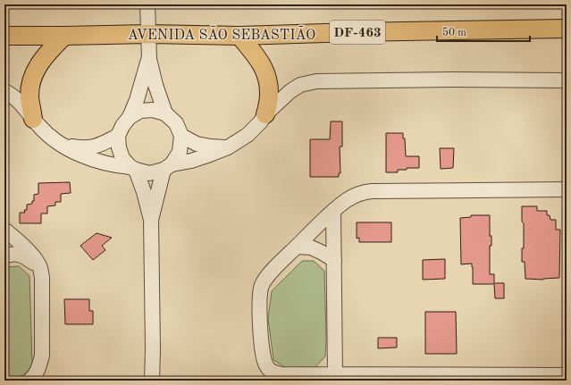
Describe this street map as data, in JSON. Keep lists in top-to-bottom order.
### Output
{
  "streets": {
    "main road": ["DF-463", "AVENIDA SÃO SEBASTIÃO"]
  },
  "scale_bar": "50 m"
}
